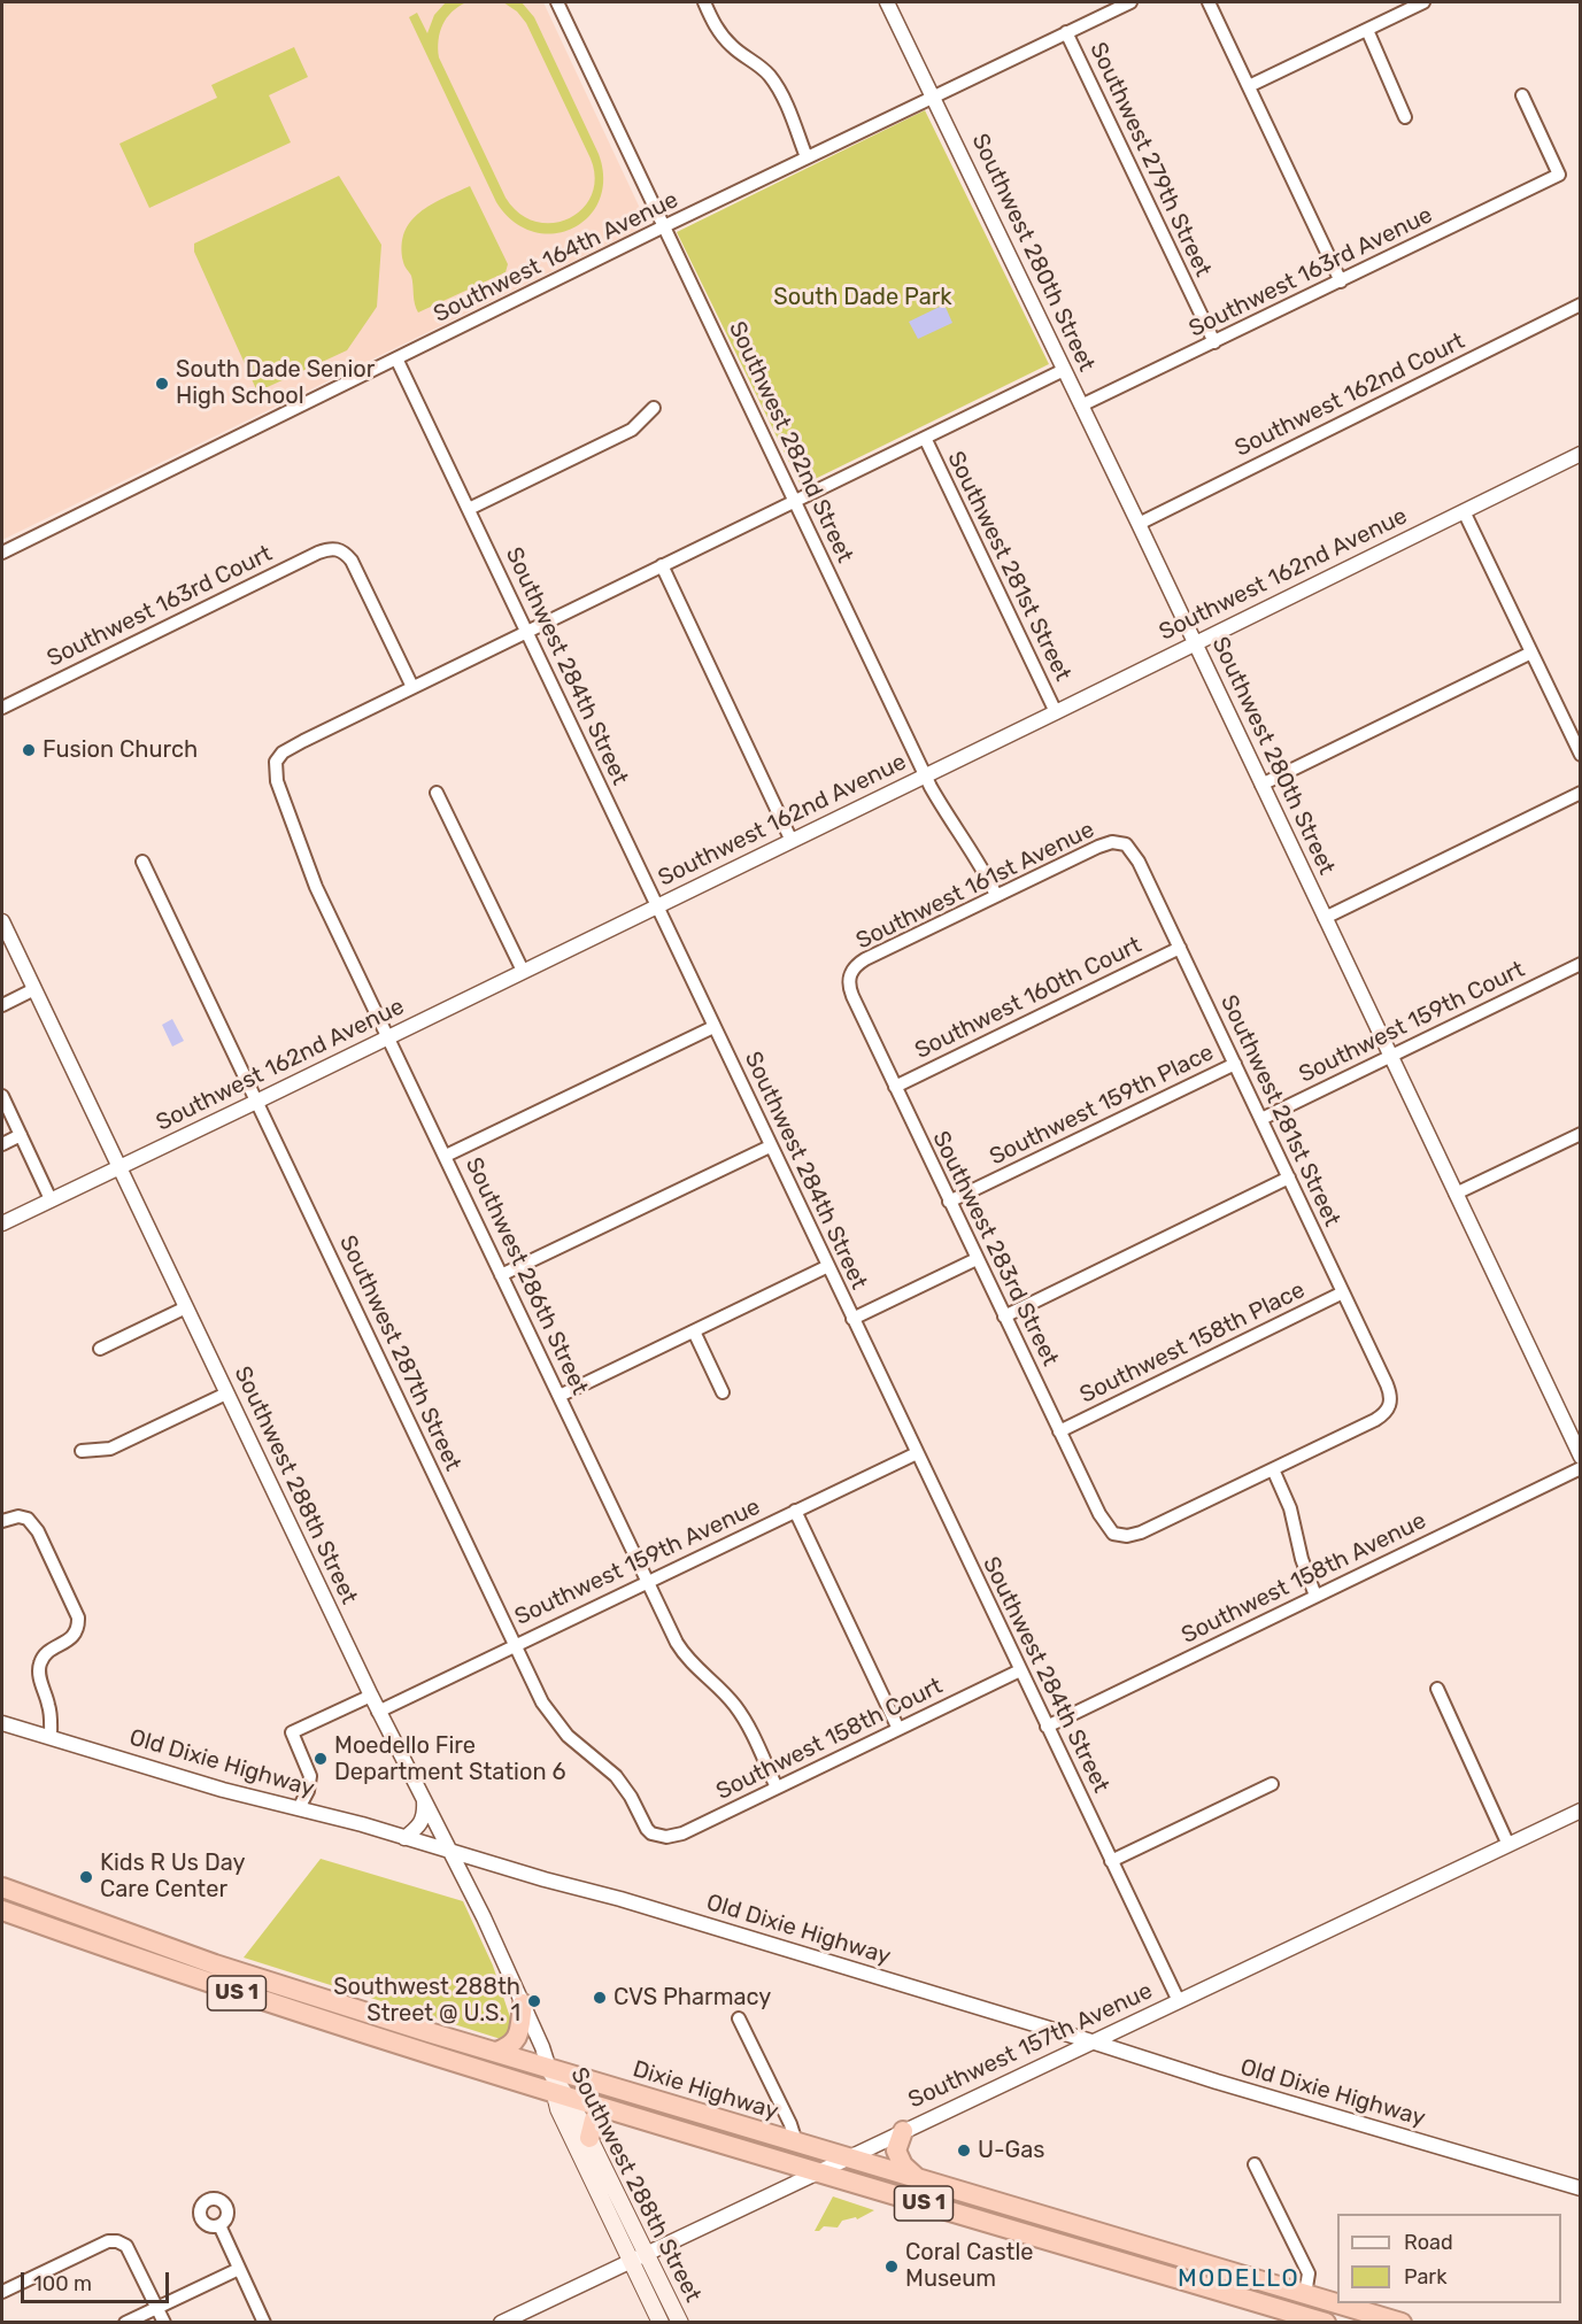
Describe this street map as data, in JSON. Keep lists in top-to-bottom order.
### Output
{
  "streets": {
    "highway": ["US 1", "Dixie Highway"],
    "main road": ["Southwest 288th Street"],
    "street": [
      "Southwest 279th Street",
      "Southwest 280th Street",
      "Southwest 164th Avenue",
      "Southwest 163rd Avenue",
      "Southwest 162nd Court",
      "Southwest 282nd Street",
      "Southwest 281st Street",
      "Southwest 162nd Avenue",
      "Southwest 163rd Court",
      "Southwest 284th Street",
      "Southwest 161st Avenue",
      "Southwest 160th Court",
      "Southwest 159th Court",
      "Southwest 159th Place",
      "Southwest 283rd Street",
      "Southwest 286th Street",
      "Southwest 158th Place",
      "Southwest 287th Street",
      "Southwest 159th Avenue",
      "Southwest 158th Avenue",
      "Southwest 158th Court",
      "Old Dixie Highway",
      "Southwest 157th Avenue"
    ]
  },
  "crossings": [
    ["Southwest 279th Street", "Southwest 164th Avenue"],
    ["Southwest 279th Street", "Southwest 163rd Avenue"],
    ["Southwest 280th Street", "Southwest 164th Avenue"],
    ["Southwest 280th Street", "Southwest 163rd Avenue"],
    ["Southwest 280th Street", "Southwest 162nd Court"],
    ["Southwest 280th Street", "Southwest 162nd Avenue"],
    ["Southwest 280th Street", "Southwest 159th Court"],
    ["Southwest 164th Avenue", "Southwest 282nd Street"],
    ["Southwest 164th Avenue", "Southwest 284th Street"],
    ["Southwest 282nd Street", "Southwest 162nd Avenue"],
    ["Southwest 282nd Street", "Southwest 161st Avenue"],
    ["Southwest 281st Street", "Southwest 162nd Avenue"],
    ["Southwest 281st Street", "Southwest 161st Avenue"],
    ["Southwest 281st Street", "Southwest 160th Court"],
    ["Southwest 281st Street", "Southwest 159th Court"],
    ["Southwest 281st Street", "Southwest 159th Place"],
    ["Southwest 281st Street", "Southwest 283rd Street"],
    ["Southwest 281st Street", "Southwest 158th Place"],
    ["Southwest 162nd Avenue", "Southwest 284th Street"],
    ["Southwest 162nd Avenue", "Southwest 286th Street"],
    ["Southwest 162nd Avenue", "Southwest 287th Street"],
    ["Southwest 162nd Avenue", "Southwest 288th Street"],
    ["Southwest 163rd Court", "Southwest 286th Street"],
    ["Southwest 284th Street", "Southwest 159th Avenue"],
    ["Southwest 284th Street", "Southwest 158th Avenue"],
    ["Southwest 284th Street", "Southwest 158th Court"],
    ["Southwest 284th Street", "Southwest 157th Avenue"],
    ["Southwest 161st Avenue", "Southwest 283rd Street"],
    ["Southwest 160th Court", "Southwest 283rd Street"],
    ["Southwest 159th Place", "Southwest 283rd Street"],
    ["Southwest 283rd Street", "Southwest 158th Place"],
    ["Southwest 286th Street", "Southwest 159th Avenue"],
    ["Southwest 286th Street", "Southwest 158th Court"],
    ["Southwest 287th Street", "Southwest 159th Avenue"],
    ["Southwest 287th Street", "Southwest 158th Court"],
    ["Southwest 288th Street", "Southwest 159th Avenue"],
    ["Southwest 288th Street", "Old Dixie Highway"],
    ["Southwest 288th Street", "Southwest 157th Avenue"],
    ["Southwest 288th Street", "Dixie Highway"],
    ["Old Dixie Highway", "Southwest 157th Avenue"],
    ["Southwest 157th Avenue", "Dixie Highway"]
  ],
  "districts": ["MODELLO"],
  "parks": ["South Dade Park"],
  "places": [
    "South Dade Senior High School",
    "Fusion Church",
    "Moedello Fire Department Station 6",
    "Kids R Us Day Care Center",
    "CVS Pharmacy",
    "Southwest 288th Street @ U.S. 1",
    "U-Gas",
    "Coral Castle Museum"
  ],
  "legend": ["Road", "Park"],
  "scale_bar": "100 m"
}
